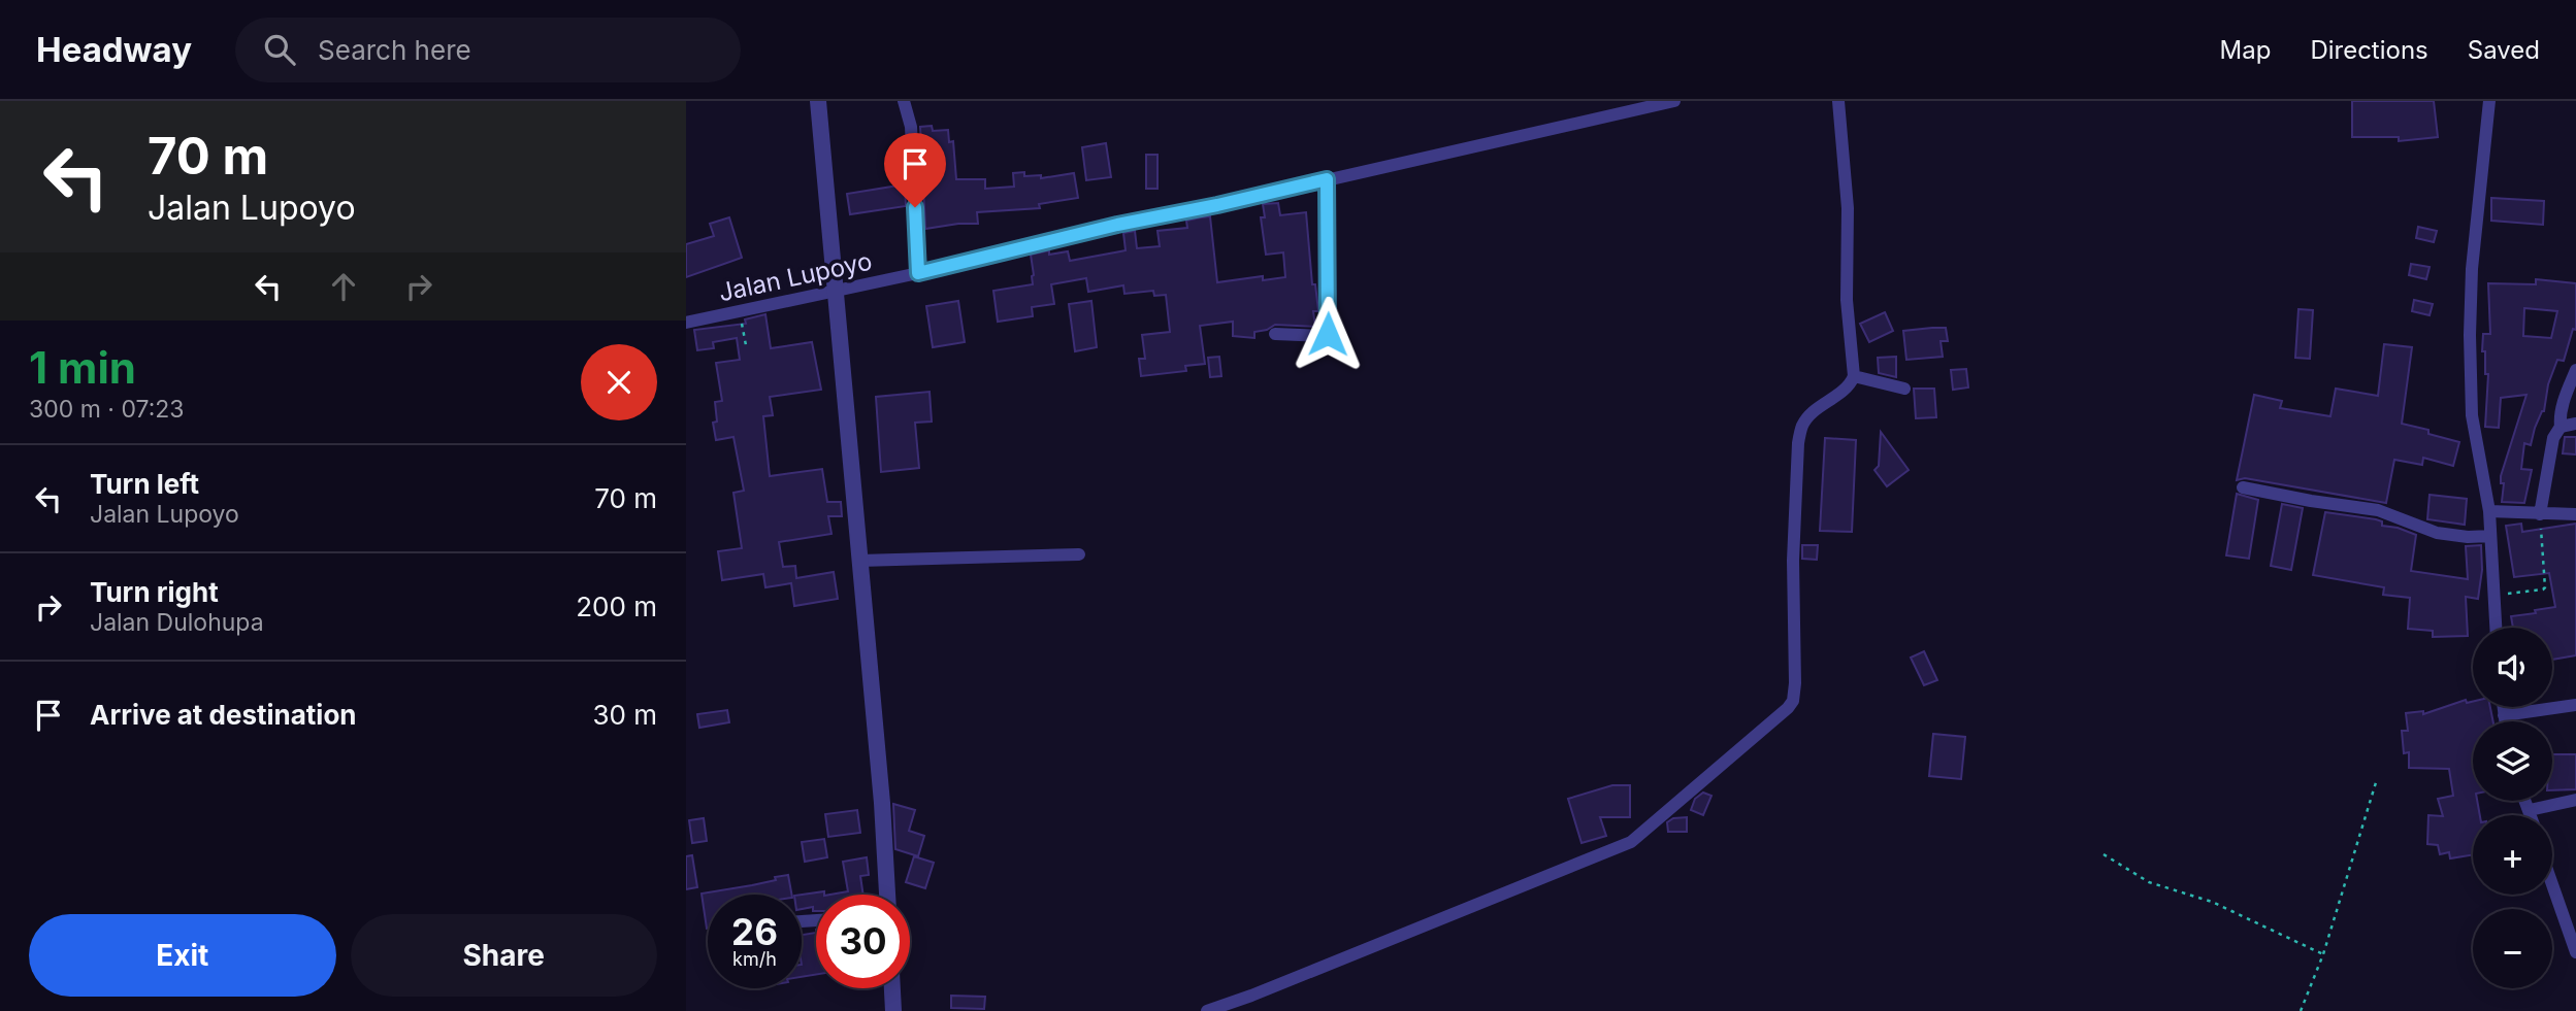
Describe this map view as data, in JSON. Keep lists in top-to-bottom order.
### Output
{
  "streets": {
    "street": ["Jalan Lupoyo"]
  },
  "page": {
    "header": "Headway",
    "search": "Search here",
    "nav": ["Map", "Directions", "Saved"],
    "turn": ["70 m", "Jalan Lupoyo"],
    "heading": ["1 min", "300 m · 07:23"],
    "list": [
      {
        "name": "Turn left",
        "note": "Jalan Lupoyo",
        "value": "70 m"
      },
      {
        "name": "Turn right",
        "note": "Jalan Dulohupa",
        "value": "200 m"
      },
      {
        "name": "Arrive at destination",
        "value": "30 m"
      }
    ],
    "map_buttons": ["+", "−"],
    "speed": "26 km/h",
    "limit": "30",
    "buttons": ["Exit", "Share"]
  }
}
